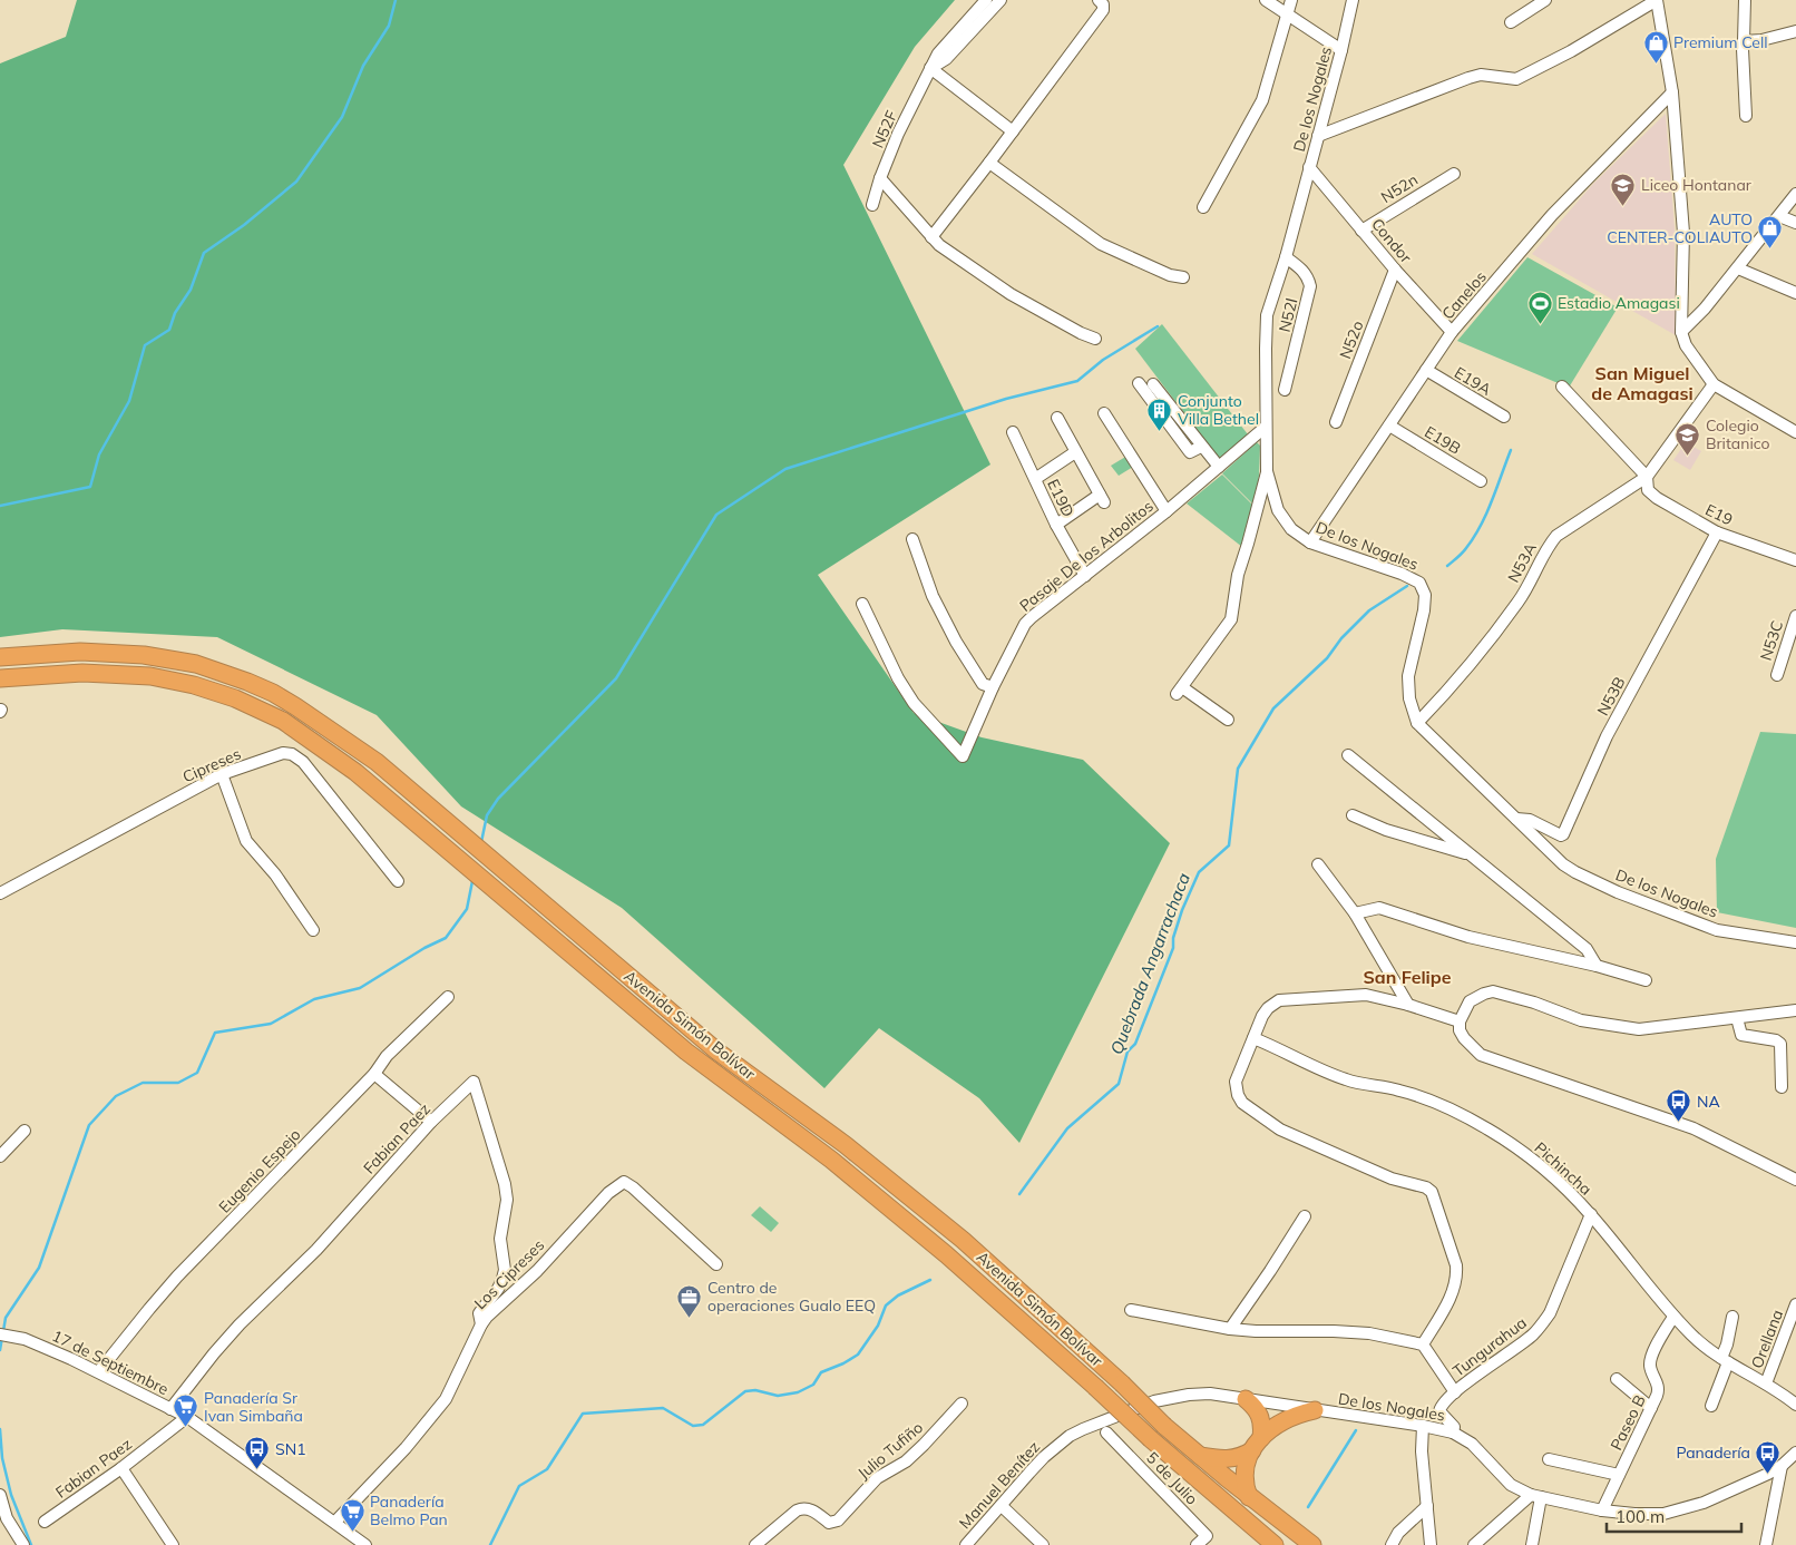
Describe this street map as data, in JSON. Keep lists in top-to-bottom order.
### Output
{
  "streets": {
    "highway": ["Avenida Simón Bolívar"],
    "street": [
      "De los Nogales",
      "N52F",
      "N52n",
      "Condor",
      "Canelos",
      "N52l",
      "N52o",
      "E19A",
      "E19B",
      "E19D",
      "E19",
      "Pasaje De los Arbolitos",
      "N53A",
      "N53C",
      "N53B",
      "Cipreses",
      "Fabian Paez",
      "Pichincha",
      "Eugenio Espejo",
      "Los Cipreses",
      "Orellana",
      "Tungurahua",
      "17 de Septiembre",
      "Paseo B",
      "Julio Tufiño",
      "5 de Julio",
      "Manuel Benítez"
    ]
  },
  "crossings": [
    ["De los Nogales", "Condor"],
    ["De los Nogales", "Canelos"],
    ["De los Nogales", "N52l"],
    ["De los Nogales", "Pasaje De los Arbolitos"],
    ["De los Nogales", "N53A"],
    ["De los Nogales", "N53B"],
    ["De los Nogales", "Tungurahua"],
    ["De los Nogales", "Paseo B"],
    ["De los Nogales", "Manuel Benítez"],
    ["N52n", "Condor"],
    ["Condor", "Canelos"],
    ["Condor", "N52o"],
    ["Canelos", "E19A"],
    ["Canelos", "E19B"],
    ["E19D", "Pasaje De los Arbolitos"],
    ["E19", "N53A"],
    ["E19", "N53B"],
    ["Fabian Paez", "Los Cipreses"],
    ["Fabian Paez", "17 de Septiembre"],
    ["Pichincha", "Orellana"],
    ["Pichincha", "Tungurahua"],
    ["Pichincha", "Paseo B"],
    ["Eugenio Espejo", "17 de Septiembre"],
    ["Los Cipreses", "17 de Septiembre"]
  ],
  "districts": ["San Miguel de Amagasi", "San Felipe"],
  "water": ["Quebrada Angarrachaca"],
  "places": {
    "shop": ["Premium Cell", "AUTO CENTER-COLIAUTO"],
    "school or university": ["Liceo Hontanar", "Colegio Britanico"],
    "sports": ["Estadio Amagasi"],
    "building": ["Conjunto Villa Bethel"],
    "bus stop": ["NA", "SN1", "Panadería"],
    "office": ["Centro de operaciones Gualo EEQ"],
    "supermarket": ["Panadería Sr Ivan Simbaña", "Panadería Belmo Pan"]
  },
  "scale_bar": "100 m"
}
